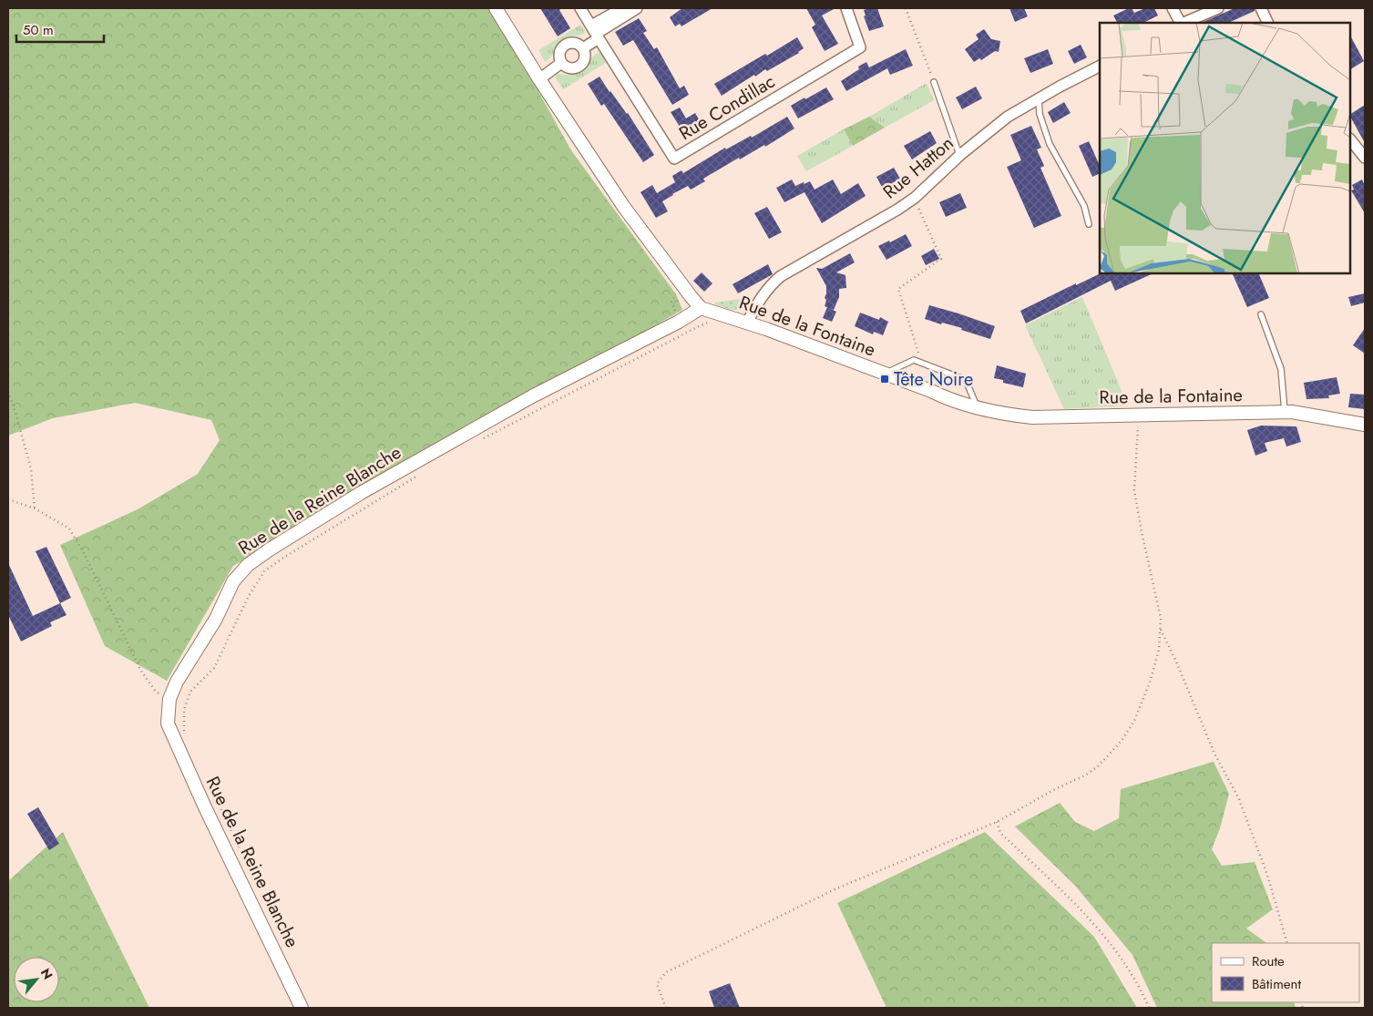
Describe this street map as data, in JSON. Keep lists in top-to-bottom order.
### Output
{
  "streets": {
    "street": [
      "Rue Condillac",
      "Rue Hatton",
      "Rue de la Fontaine",
      "Rue de la Reine Blanche"
    ]
  },
  "crossings": [
    ["Rue Hatton", "Rue de la Fontaine"],
    ["Rue de la Fontaine", "Rue de la Reine Blanche"]
  ],
  "places": {
    "transit": ["Tête Noire"]
  },
  "legend": ["Route", "Bâtiment"],
  "scale_bar": "50 m",
  "north": "top right"
}
